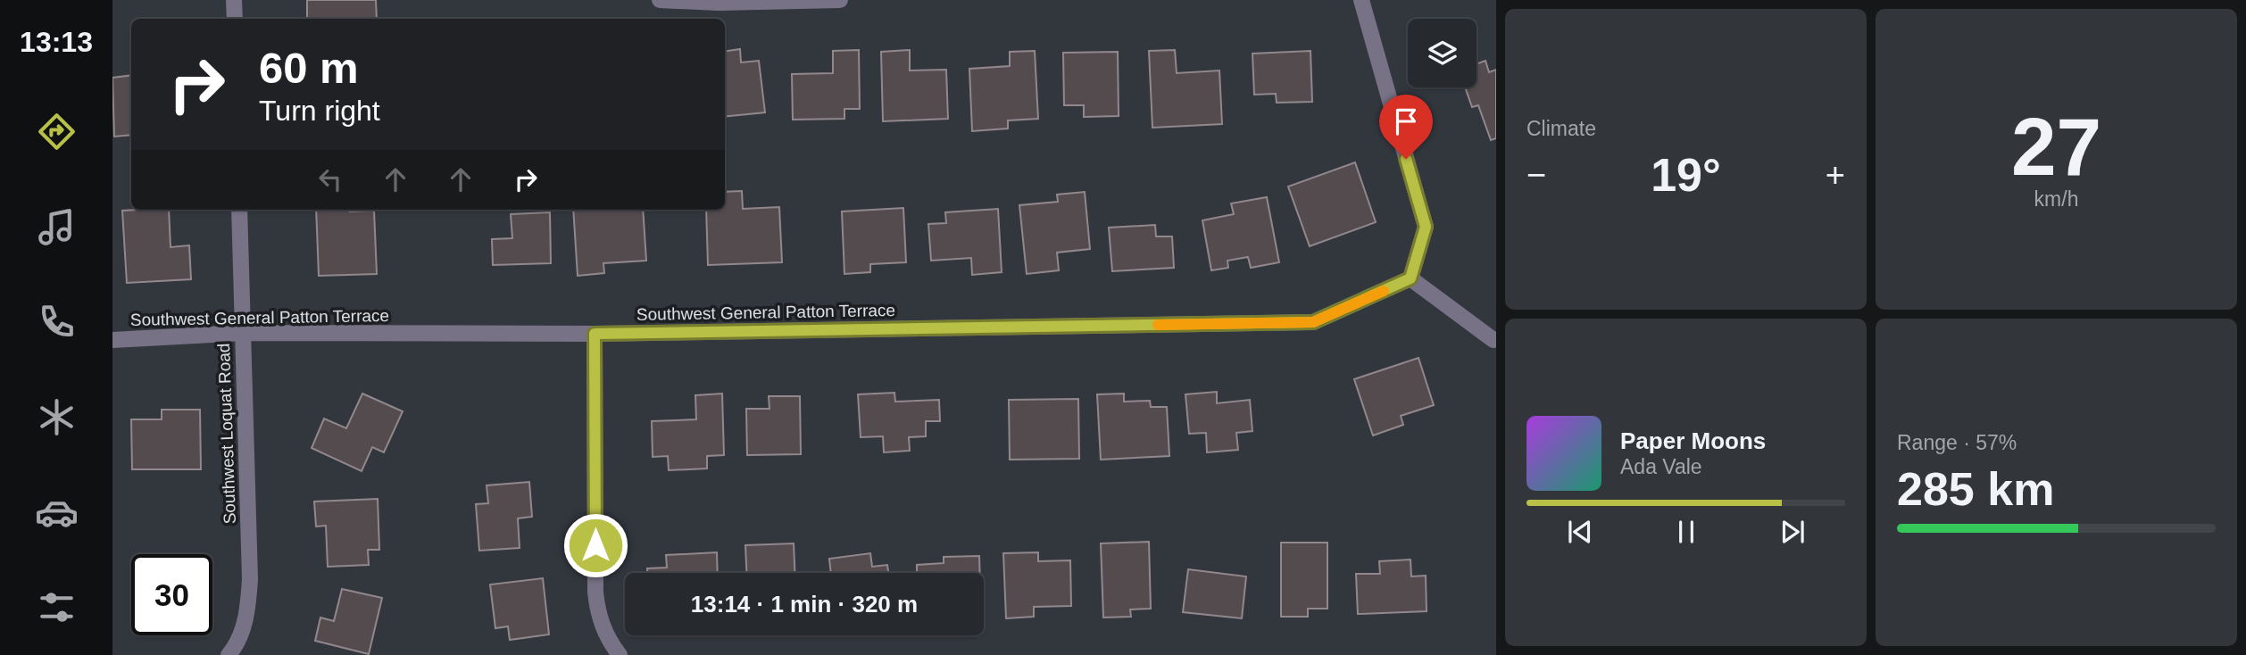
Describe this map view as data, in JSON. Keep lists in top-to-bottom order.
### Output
{
  "streets": {
    "street": ["Southwest General Patton Terrace", "Southwest Loquat Road"]
  },
  "crossings": [
    ["Southwest General Patton Terrace", "Southwest Loquat Road"]
  ],
  "page": {
    "tabs": "13:13",
    "tile": [
      "Climate",
      ["27", "km/h"],
      ["Range · 57%", "285 km"]
    ],
    "turn": ["60 m", "Turn right"],
    "heat": ["−", "19°", "+"],
    "song": ["Paper Moons", "Ada Vale"],
    "limit": "30",
    "trip": "13:14 · 1 min · 320 m"
  }
}
